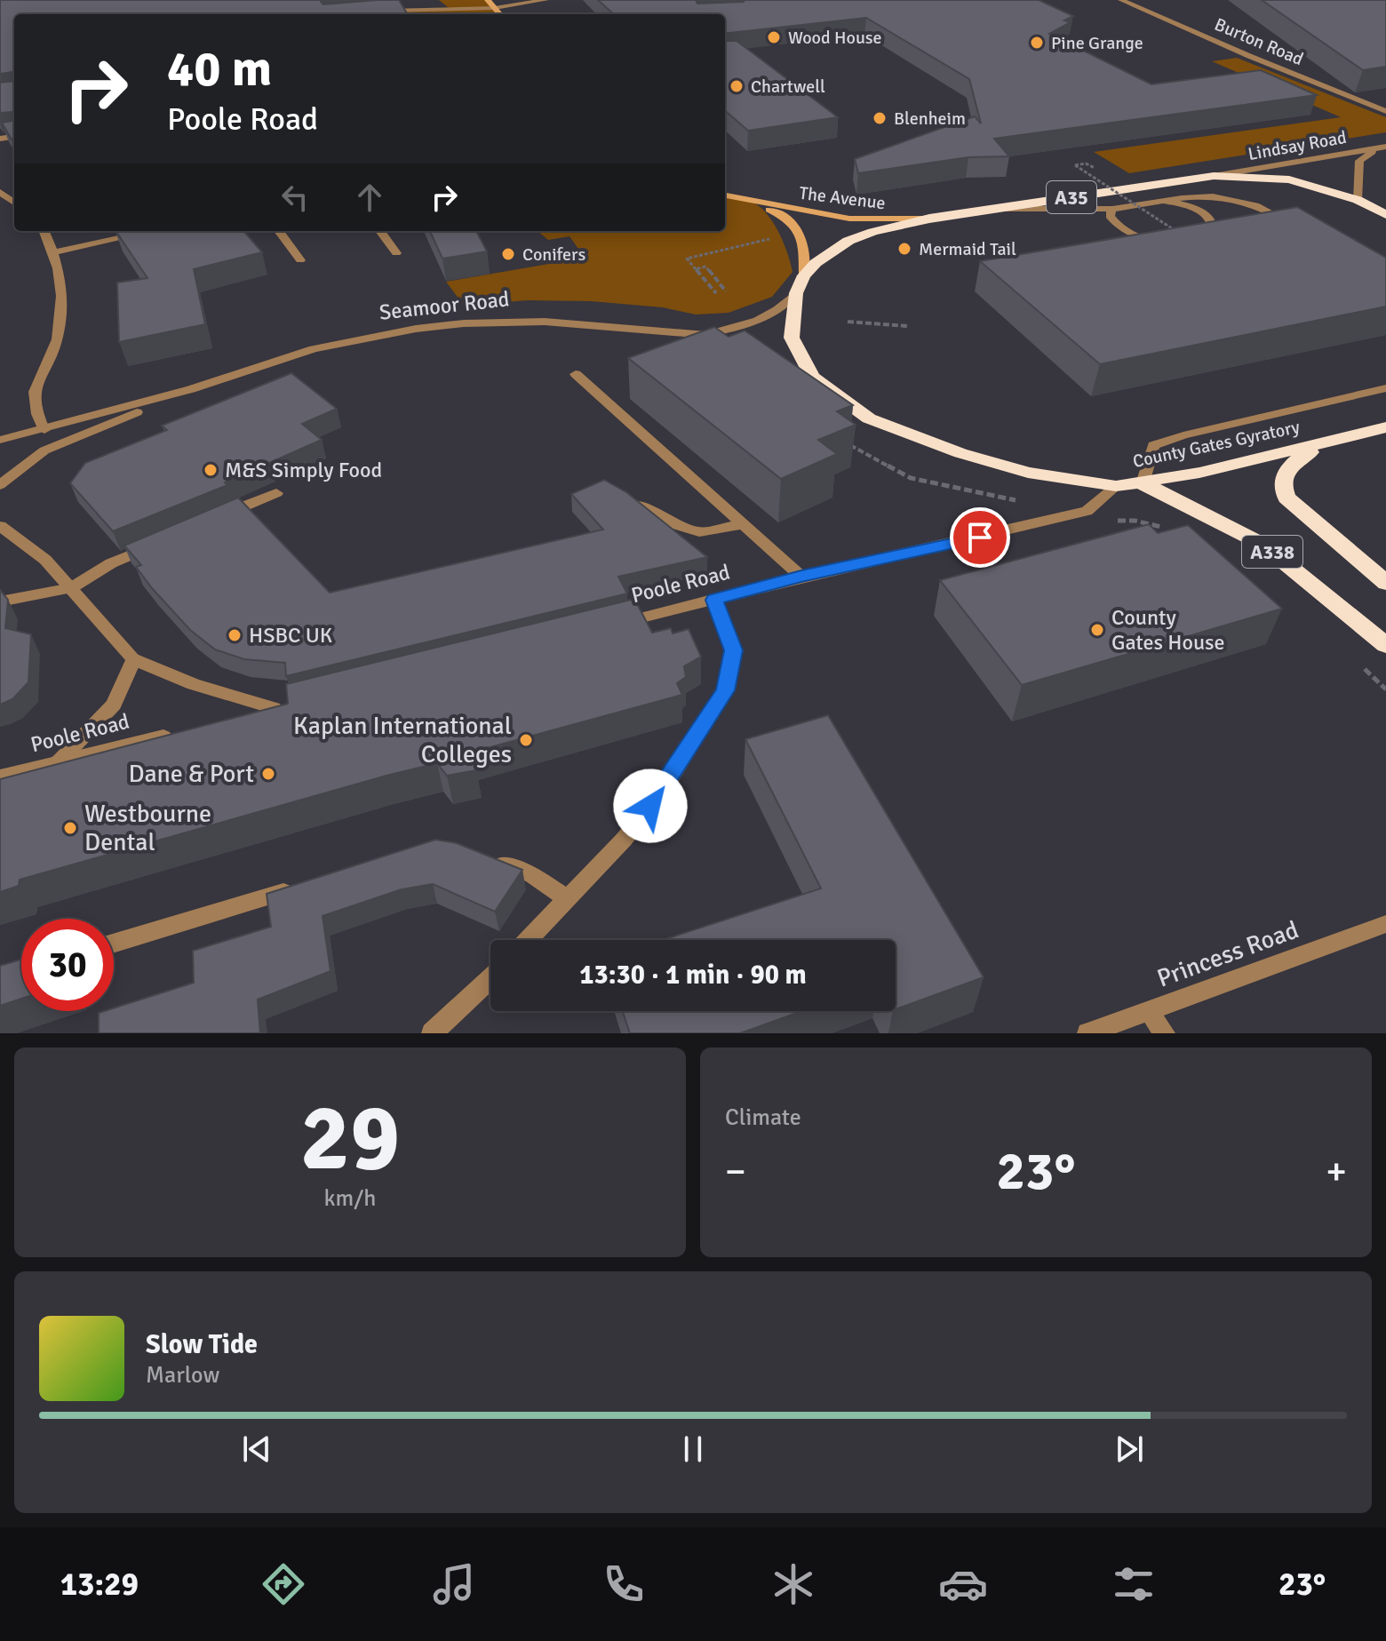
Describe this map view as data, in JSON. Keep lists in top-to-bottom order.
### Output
{
  "streets": {
    "highway": ["A35", "County Gates Gyratory", "A338"],
    "main road": ["The Avenue"],
    "street": [
      "Burton Road",
      "Lindsay Road",
      "Seamoor Road",
      "Poole Road",
      "Princess Road"
    ]
  },
  "crossings": [
    ["Lindsay Road", "County Gates Gyratory"],
    ["The Avenue", "County Gates Gyratory"],
    ["Seamoor Road", "County Gates Gyratory"],
    ["County Gates Gyratory", "A338"],
    ["County Gates Gyratory", "Poole Road"]
  ],
  "places": [
    "Wood House",
    "Pine Grange",
    "Chartwell",
    "Blenheim",
    "Mermaid Tail",
    "Conifers",
    "M&S Simply Food",
    "County Gates House",
    "HSBC UK",
    "Kaplan International Colleges",
    "Dane & Port",
    "Westbourne Dental"
  ],
  "page": {
    "turn": ["40 m", "Poole Road"],
    "limit": "30",
    "trip": "13:30 · 1 min · 90 m",
    "tile": [
      ["29", "km/h"],
      "Climate"
    ],
    "heat": ["−", "23°", "+"],
    "song": ["Slow Tide", "Marlow"],
    "tabs": ["13:29", "23°"]
  }
}
